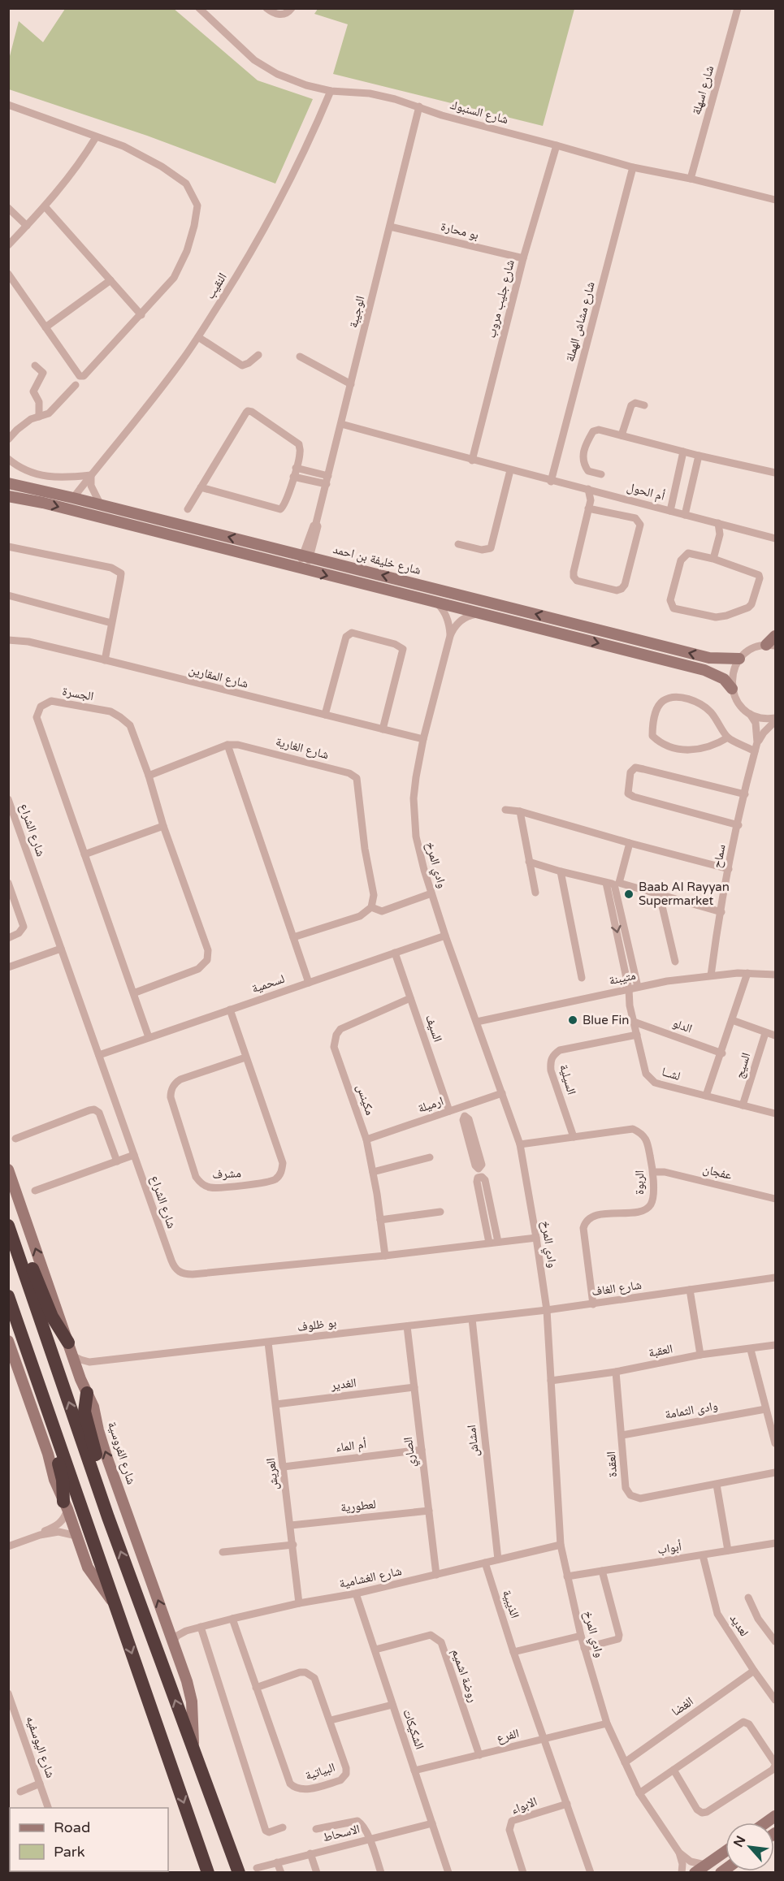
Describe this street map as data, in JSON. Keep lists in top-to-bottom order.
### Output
{
  "streets": {
    "highway": ["شارع الفروسية"],
    "street": [
      "شارع اسهلة",
      "شارع السنبوك",
      "بو محارة",
      "النقيب",
      "شارع جليب مروب",
      "الوجيبة",
      "شارع مشاش الهملة",
      "أم الحول",
      "شارع خليفة بن احمد",
      "شارع المقارين",
      "الجسرة",
      "شارع الغارية",
      "شارع الشراع",
      "سماح",
      "وادي المرخ",
      "متيبنة",
      "لسحمية",
      "الدلو",
      "السيف",
      "السيج",
      "لشــا",
      "السيلية",
      "مكينس",
      "ارميلة",
      "عفجان",
      "مشرف",
      "الربوة",
      "شارع الغاف",
      "بو ظلوف",
      "العقبة",
      "الغدير",
      "وادى الثمامة",
      "امشاش",
      "أم الماء",
      "الصاري",
      "العقدة",
      "العريش",
      "لعطورية",
      "أبواب",
      "شارع الغشامية",
      "الذيبية",
      "لعديد",
      "روضة اشميم",
      "الغضا",
      "الشكيكات",
      "الفرع",
      "شارع اليوسفيه",
      "البياتية",
      "الابواء",
      "الاسحاط"
    ]
  },
  "crossings": [
    ["شارع اسهلة", "شارع السنبوك"],
    ["شارع السنبوك", "النقيب"],
    ["شارع السنبوك", "شارع جليب مروب"],
    ["شارع السنبوك", "الوجيبة"],
    ["شارع السنبوك", "شارع مشاش الهملة"],
    ["بو محارة", "شارع جليب مروب"],
    ["بو محارة", "الوجيبة"],
    ["النقيب", "شارع خليفة بن احمد"],
    ["شارع جليب مروب", "أم الحول"],
    ["الوجيبة", "أم الحول"],
    ["الوجيبة", "شارع خليفة بن احمد"],
    ["شارع مشاش الهملة", "أم الحول"],
    ["شارع المقارين", "وادي المرخ"],
    ["الجسرة", "لسحمية"],
    ["شارع الشراع", "وادي المرخ"],
    ["شارع الشراع", "لسحمية"],
    ["شارع الشراع", "مكينس"],
    ["سماح", "متيبنة"],
    ["وادي المرخ", "متيبنة"],
    ["وادي المرخ", "لسحمية"],
    ["وادي المرخ", "ارميلة"],
    ["وادي المرخ", "الربوة"],
    ["وادي المرخ", "شارع الغاف"],
    ["وادي المرخ", "بو ظلوف"],
    ["وادي المرخ", "العقبة"],
    ["وادي المرخ", "أبواب"],
    ["وادي المرخ", "شارع الغشامية"],
    ["وادي المرخ", "الغضا"],
    ["وادي المرخ", "الفرع"],
    ["متيبنة", "لشــا"],
    ["لسحمية", "السيف"],
    ["لسحمية", "مشرف"],
    ["الدلو", "لشــا"],
    ["السيف", "مكينس"],
    ["السيف", "ارميلة"],
    ["السيج", "لشــا"],
    ["لشــا", "السيلية"],
    ["السيلية", "الربوة"],
    ["مكينس", "ارميلة"],
    ["عفجان", "الربوة"],
    ["الربوة", "شارع الغاف"],
    ["شارع الغاف", "بو ظلوف"],
    ["بو ظلوف", "امشاش"],
    ["بو ظلوف", "الصاري"],
    ["بو ظلوف", "شارع الفروسية"],
    ["بو ظلوف", "العريش"],
    ["العقبة", "العقدة"],
    ["الغدير", "الصاري"],
    ["الغدير", "العريش"],
    ["وادى الثمامة", "العقدة"],
    ["امشاش", "شارع الغشامية"],
    ["أم الماء", "الصاري"],
    ["أم الماء", "العريش"],
    ["الصاري", "لعطورية"],
    ["الصاري", "شارع الغشامية"],
    ["شارع الفروسية", "شارع الغشامية"],
    ["العريش", "لعطورية"],
    ["العريش", "شارع الغشامية"],
    ["أبواب", "لعديد"],
    ["شارع الغشامية", "الذيبية"],
    ["شارع الغشامية", "الشكيكات"],
    ["شارع الغشامية", "البياتية"],
    ["الذيبية", "الفرع"],
    ["لعديد", "الغضا"],
    ["روضة اشميم", "الشكيكات"],
    ["روضة اشميم", "الفرع"],
    ["الشكيكات", "الفرع"],
    ["الشكيكات", "الاسحاط"]
  ],
  "places": ["Baab Al Rayyan Supermarket", "Blue Fin"],
  "legend": ["Road", "Park"],
  "north": "top left"
}
